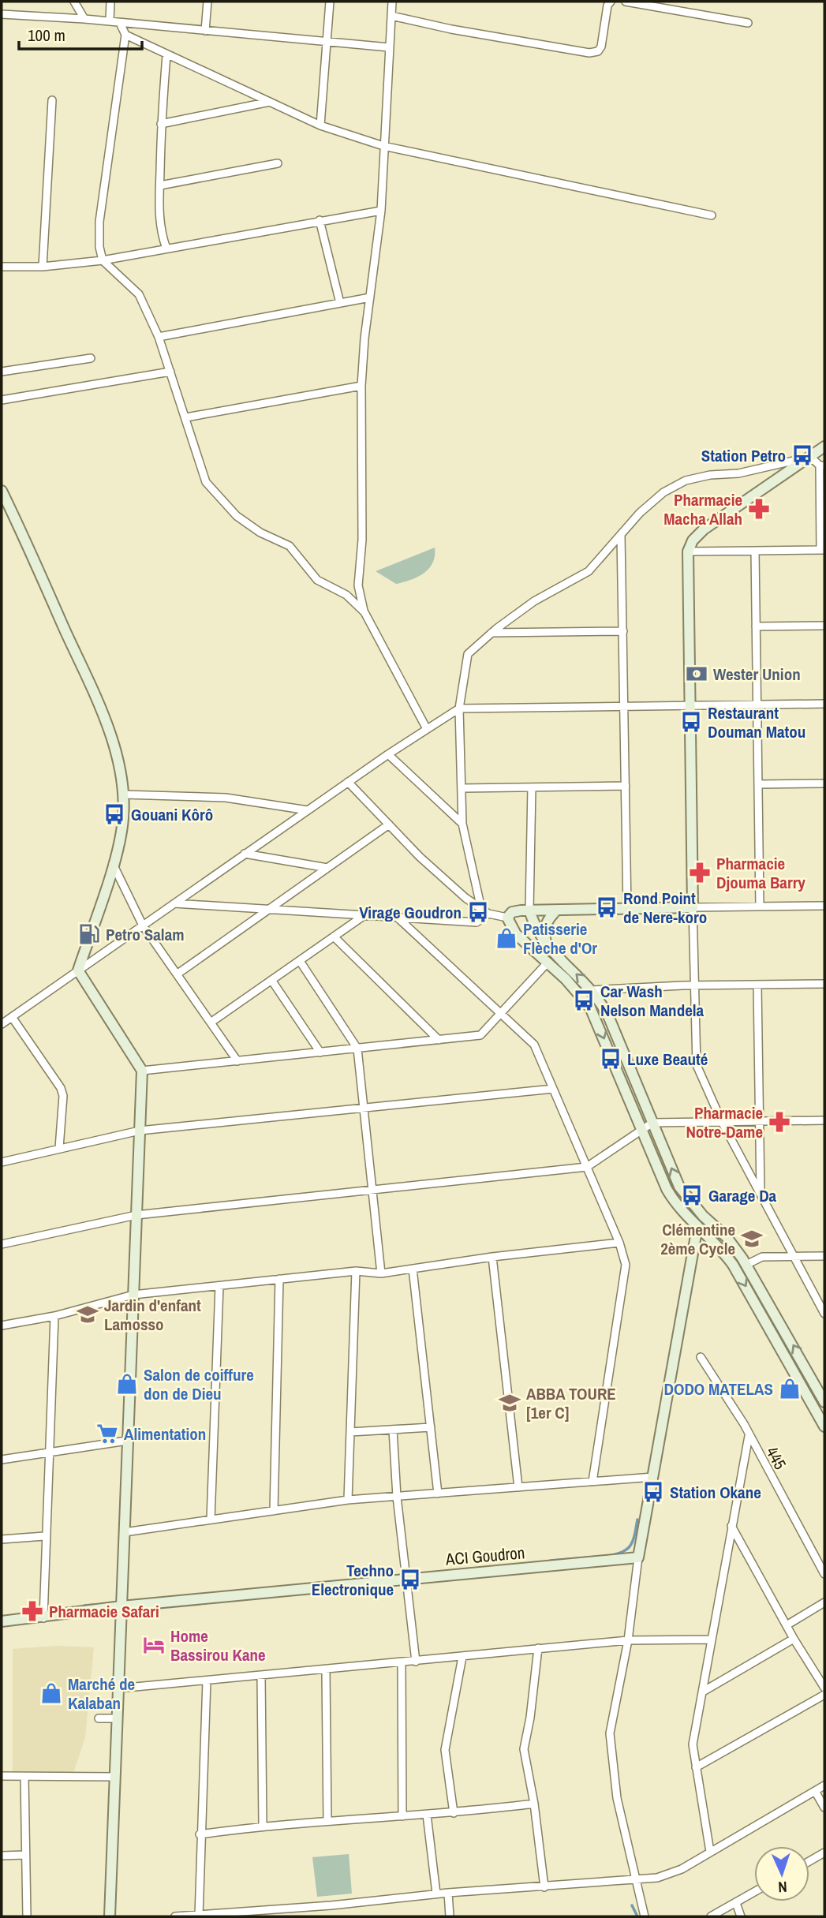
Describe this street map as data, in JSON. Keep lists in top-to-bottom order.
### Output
{
  "streets": {
    "street": ["445", "ACI Goudron"]
  },
  "places": {
    "bus stop": [
      "Station Petro",
      "Restaurant Douman Matou",
      "Gouani Kôrô",
      "Rond Point de Nere-koro",
      "Virage Goudron",
      "Car Wash Nelson Mandela",
      "Luxe Beauté",
      "Garage Da",
      "Station Okane",
      "Techno Electronique"
    ],
    "pharmacy": [
      "Pharmacie Macha Allah",
      "Pharmacie Djouma Barry",
      "Pharmacie Notre-Dame",
      "Pharmacie Safari"
    ],
    "bank": ["Wester Union"],
    "fuel station": ["Petro Salam"],
    "shop": [
      "Patisserie Flèche d'Or",
      "Salon de coiffure don de Dieu",
      "DODO MATELAS",
      "Marché de Kalaban"
    ],
    "school or university": ["Clémentine 2ème Cycle", "Jardin d'enfant Lamosso", "ABBA TOURE [1er C]"],
    "supermarket": ["Alimentation"],
    "hotel": ["Home Bassirou Kane"]
  },
  "scale_bar": "100 m",
  "north": "bottom"
}
